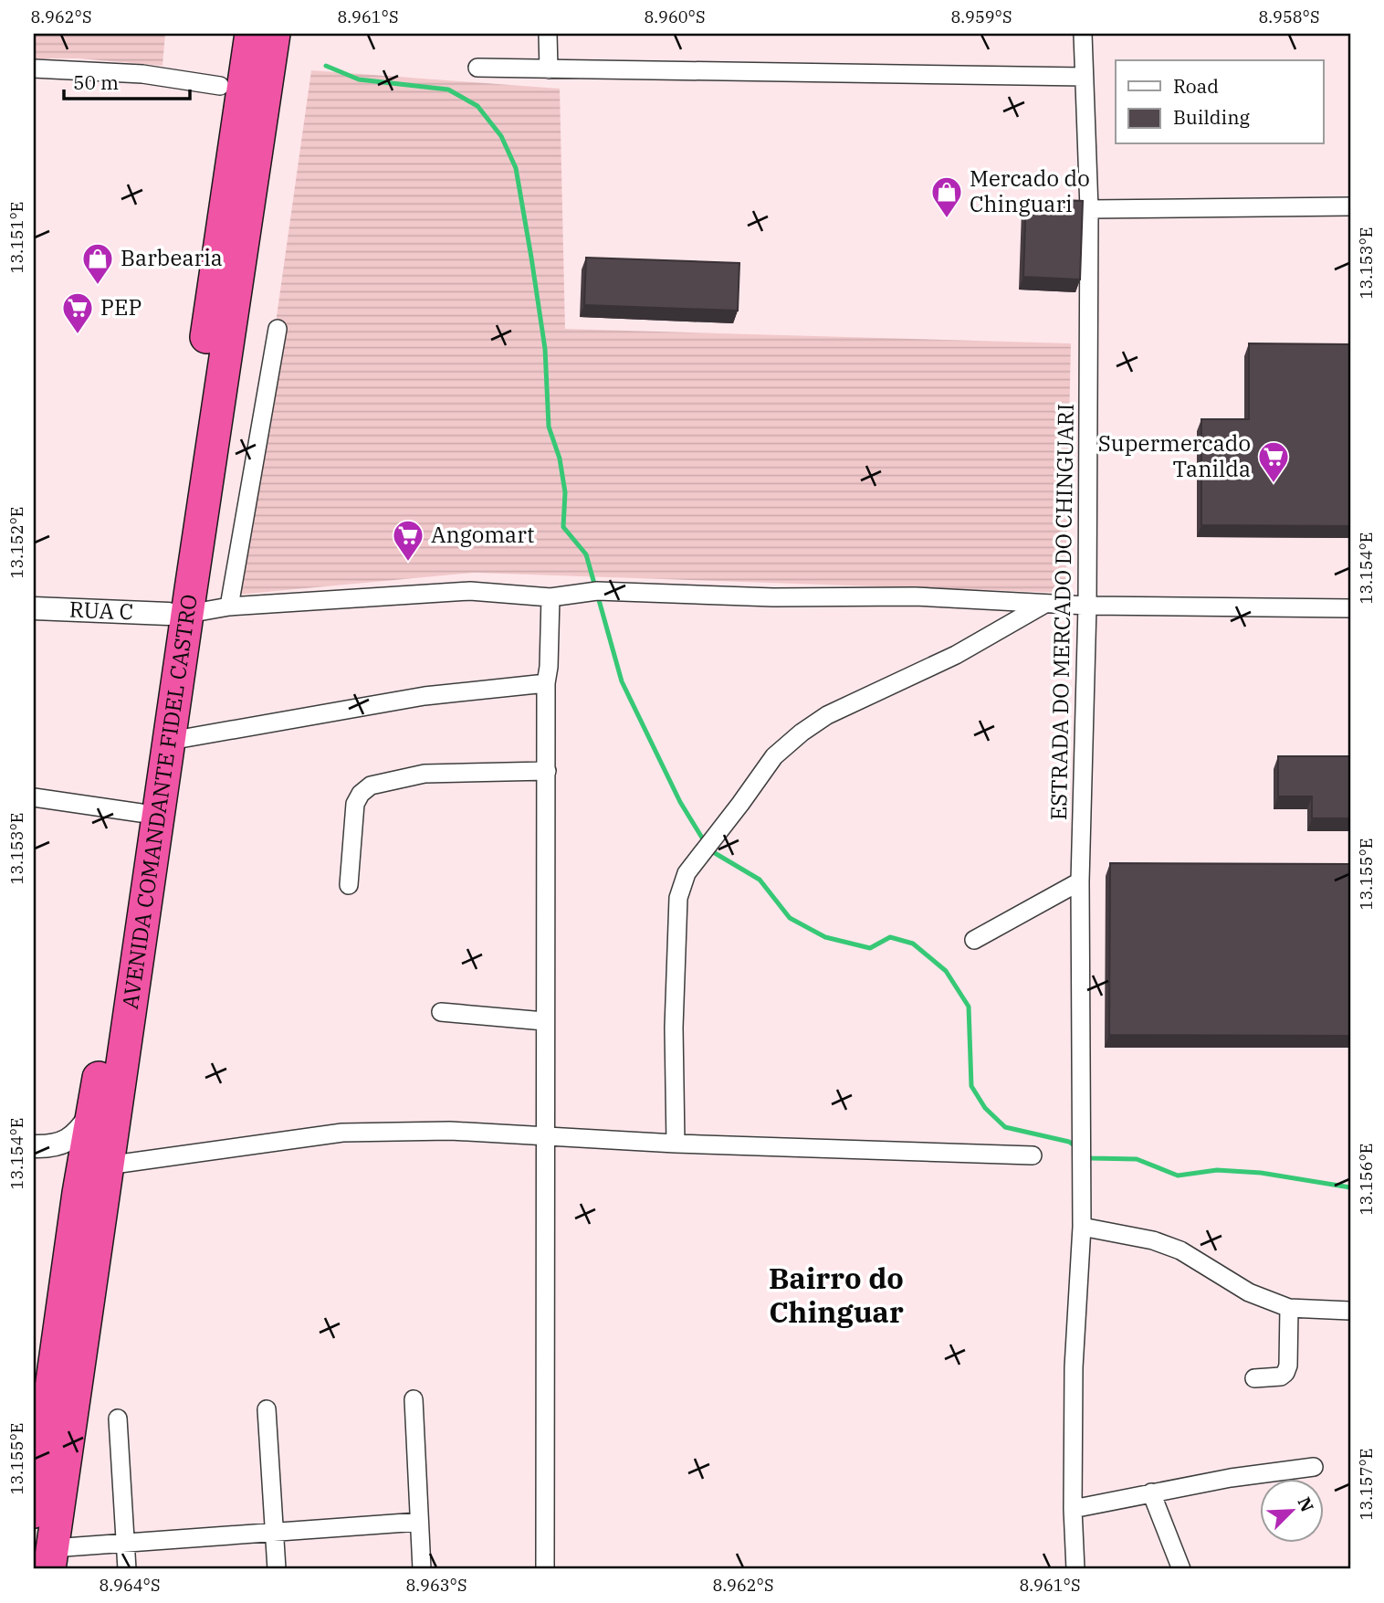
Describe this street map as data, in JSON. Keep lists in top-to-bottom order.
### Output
{
  "streets": {
    "highway": ["AVENIDA COMANDANTE FIDEL CASTRO"],
    "street": ["RUA C", "ESTRADA DO MERCADO DO CHINGUARI"]
  },
  "crossings": [
    ["RUA C", "AVENIDA COMANDANTE FIDEL CASTRO"]
  ],
  "districts": ["Bairro do Chinguar"],
  "places": {
    "shop": ["Mercado do Chinguari", "Barbearia"],
    "supermarket": ["PEP", "Supermercado Tanilda", "Angomart"]
  },
  "legend": ["Road", "Building"],
  "scale_bar": "50 m",
  "north": "top right",
  "coordinates": [
    "8.962°S",
    "8.961°S",
    "8.960°S",
    "8.959°S",
    "8.958°S",
    "13.151°E",
    "13.153°E",
    "13.152°E",
    "13.154°E",
    "13.155°E",
    "13.156°E",
    "13.157°E",
    "8.964°S",
    "8.963°S"
  ]
}
